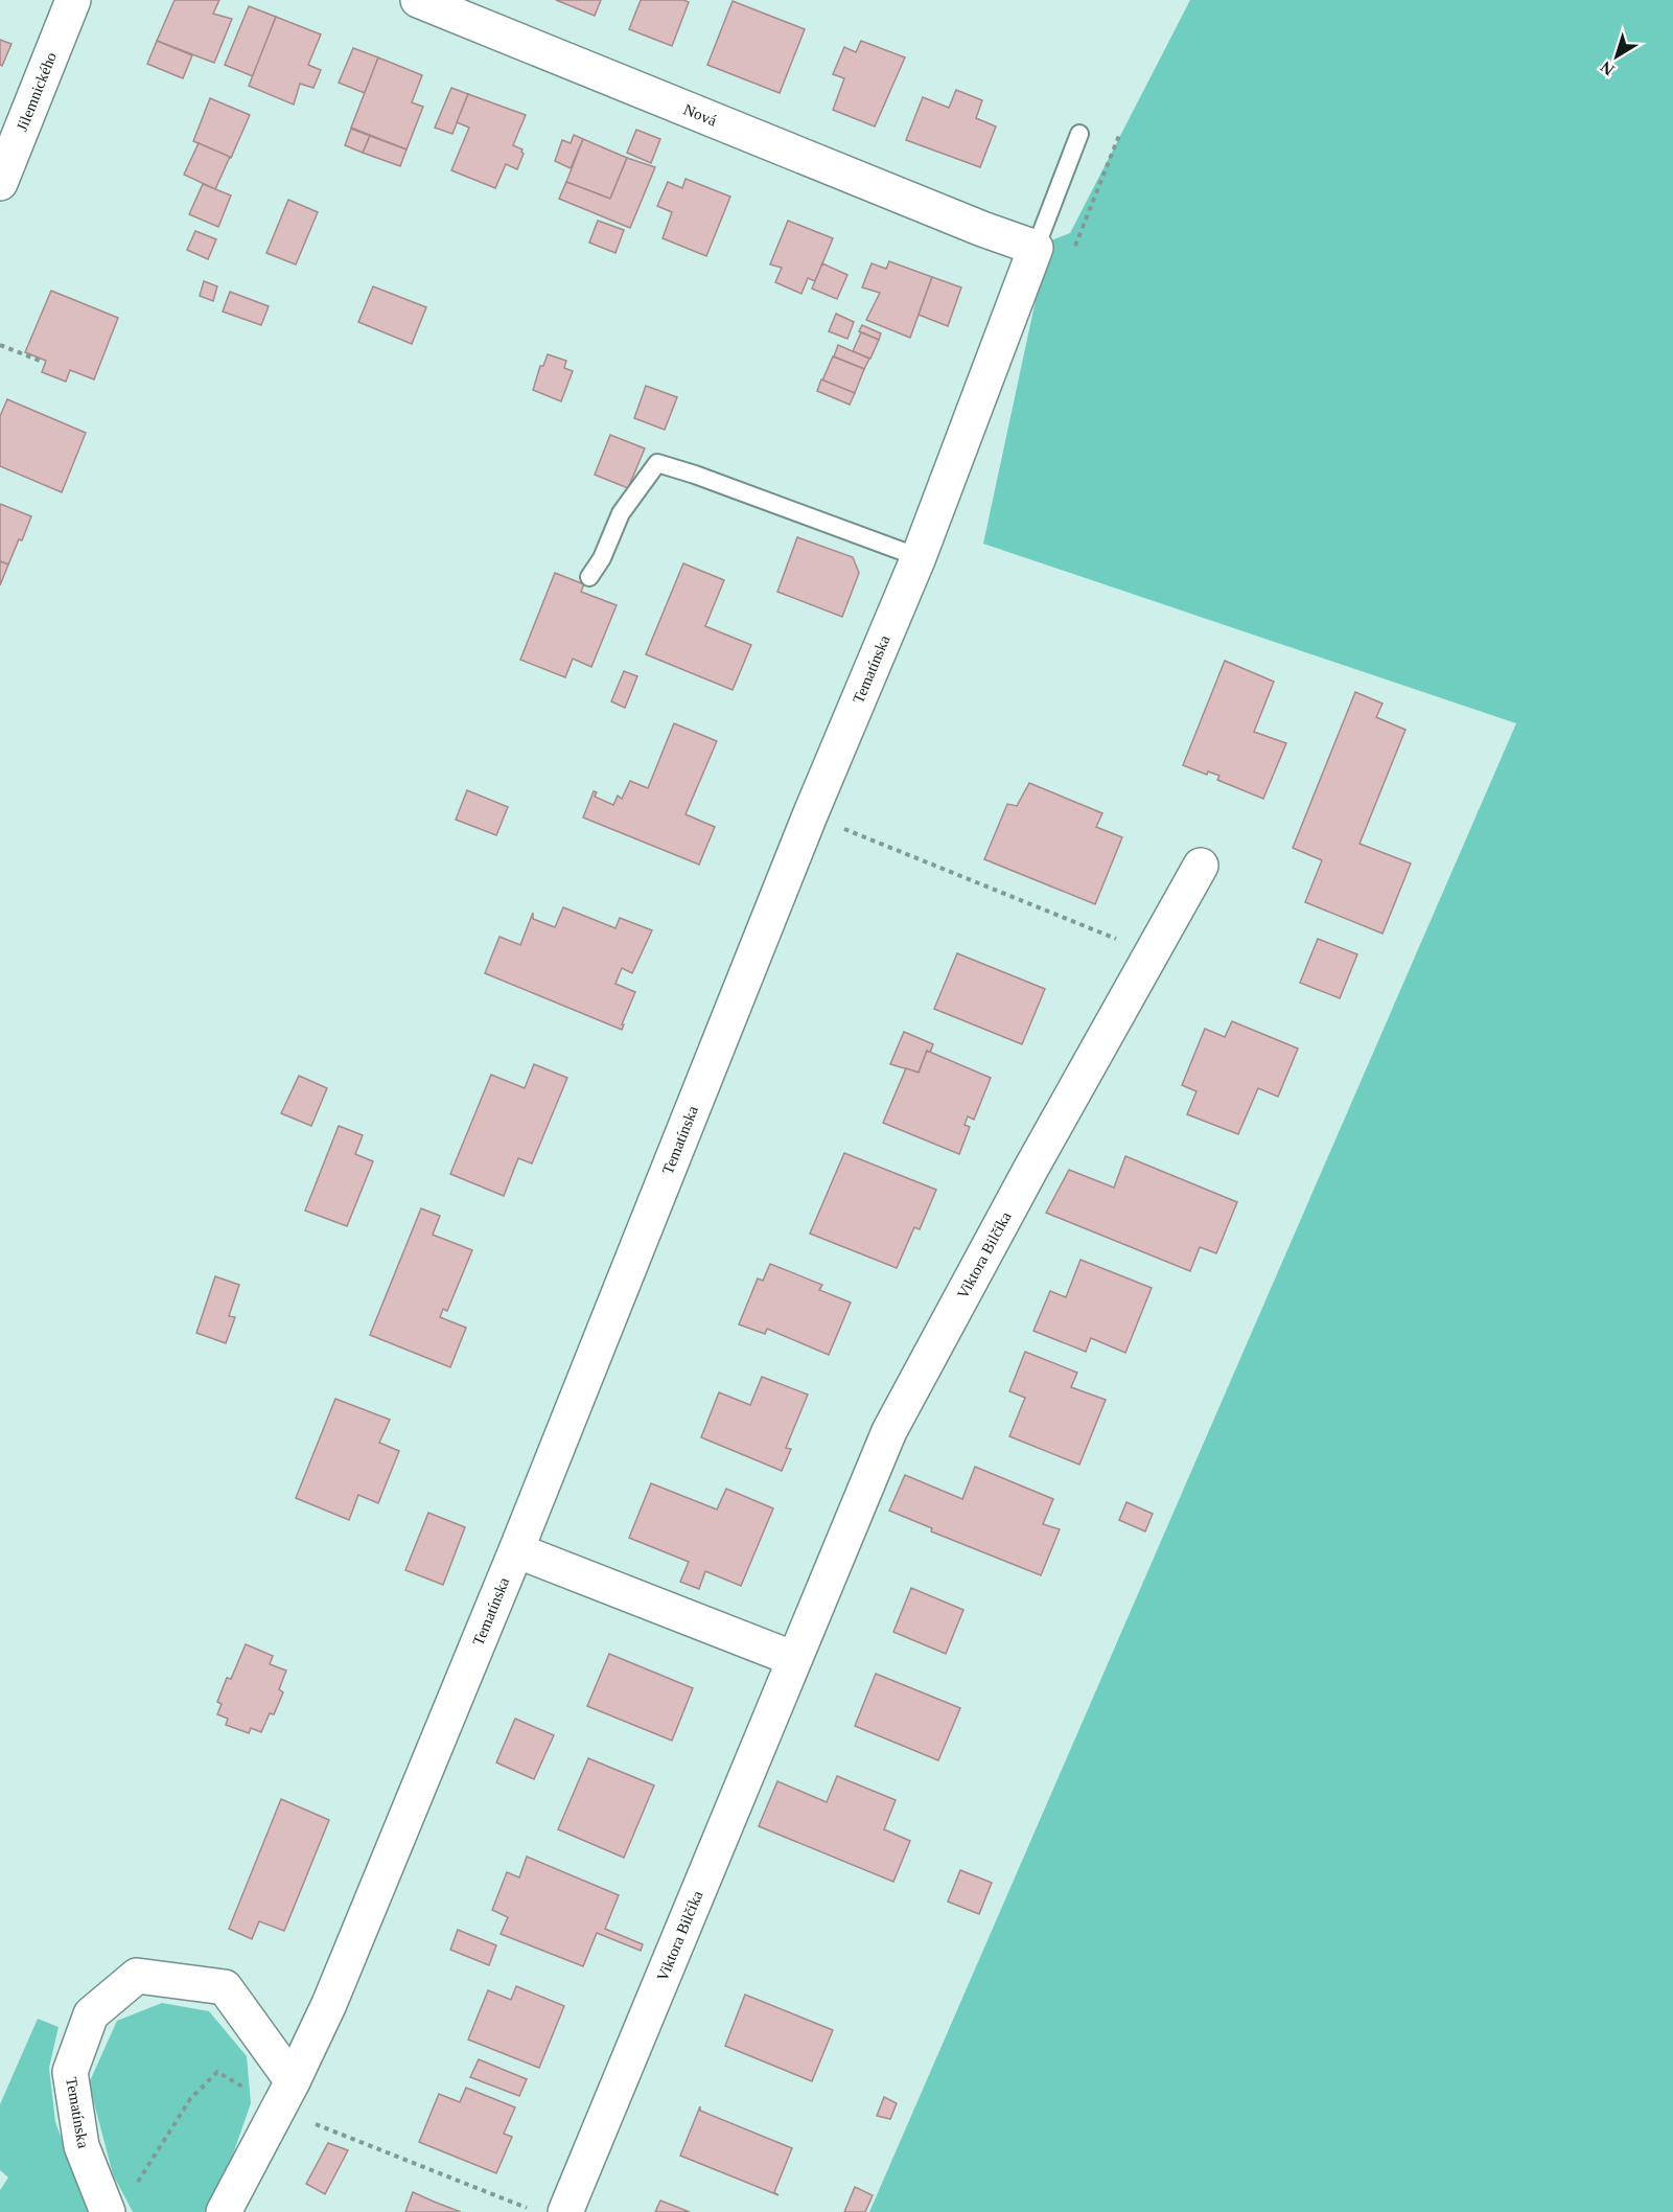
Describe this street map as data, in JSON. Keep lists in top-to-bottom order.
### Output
{
  "streets": {
    "street": [
      "Jilemnického",
      "Nová",
      "Tematínska",
      "Viktora Bilčíka"
    ]
  },
  "crossings": [
    ["Nová", "Tematínska"]
  ],
  "north": "bottom left"
}
